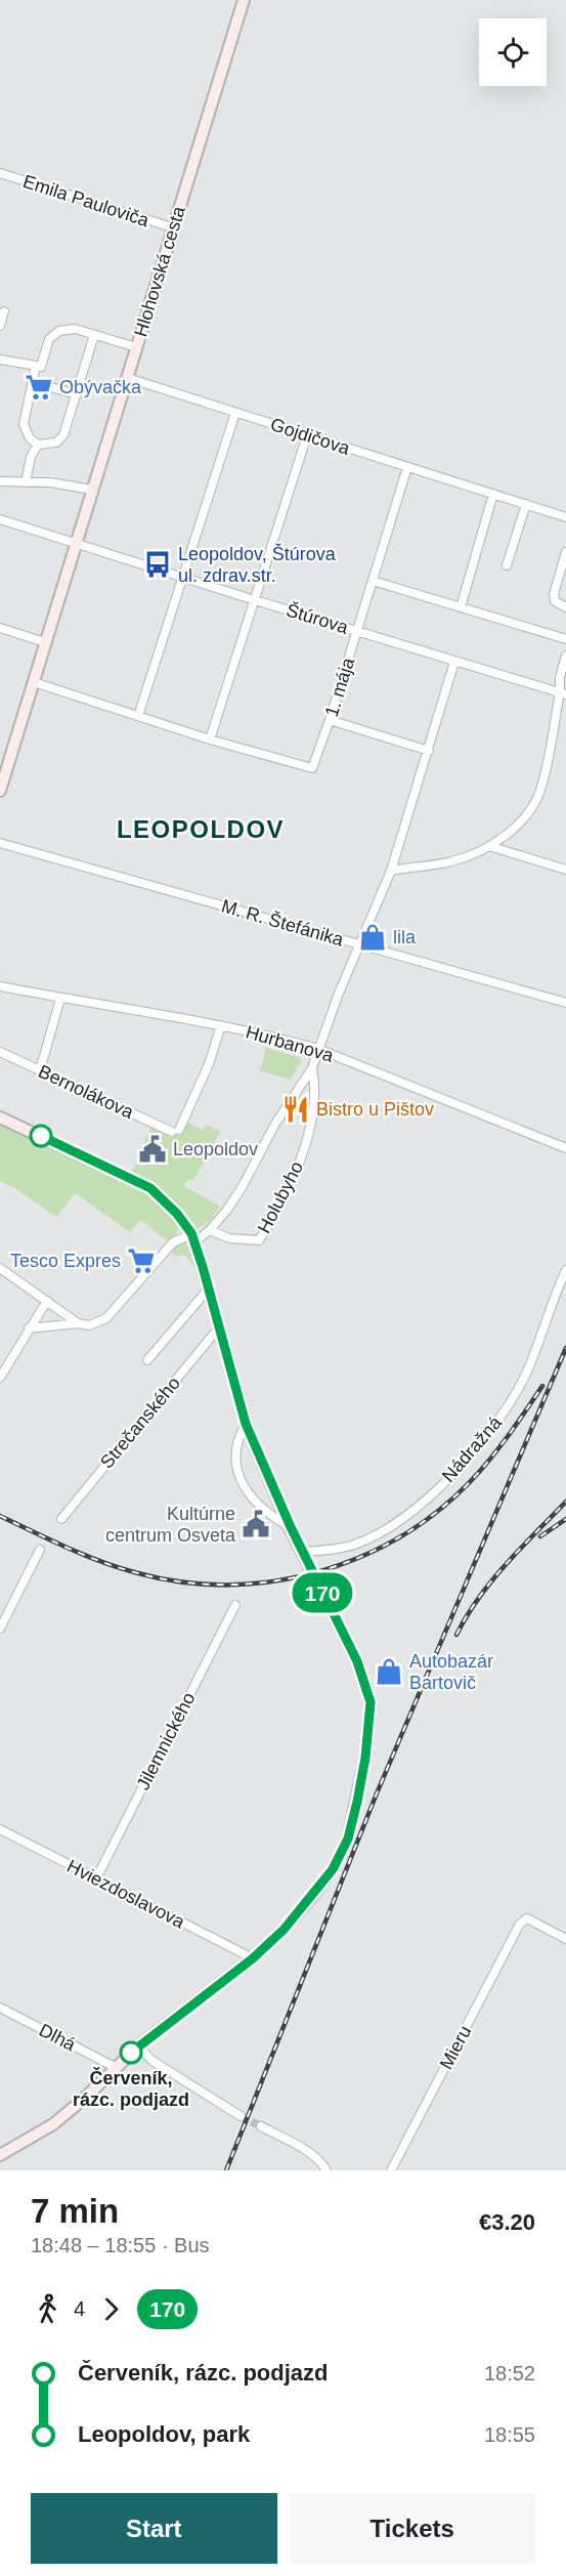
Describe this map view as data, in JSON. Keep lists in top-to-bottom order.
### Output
{
  "streets": {
    "street": [
      "Emila Pauloviča",
      "Hlohovská cesta",
      "Gojdičova",
      "Štúrova",
      "1. mája",
      "M. R. Štefánika",
      "Hurbanova",
      "Bernolákova",
      "Holubyho",
      "Strečanského",
      "Nádražná",
      "Jilemnického",
      "Hviezdoslavova",
      "Dlhá",
      "Mieru"
    ]
  },
  "crossings": [
    ["Emila Pauloviča", "Hlohovská cesta"],
    ["Hlohovská cesta", "Gojdičova"],
    ["Hlohovská cesta", "Štúrova"],
    ["Hlohovská cesta", "1. mája"],
    ["Gojdičova", "1. mája"],
    ["Štúrova", "1. mája"],
    ["Štúrova", "Holubyho"],
    ["M. R. Štefánika", "Holubyho"],
    ["Hurbanova", "Bernolákova"],
    ["Hurbanova", "Holubyho"],
    ["Jilemnického", "Hviezdoslavova"]
  ],
  "districts": ["LEOPOLDOV"],
  "places": {
    "supermarket": ["Obývačka", "Tesco Expres"],
    "bus stop": ["Leopoldov, Štúrova ul. zdrav.str."],
    "shop": ["lila", "Autobazár Bartovič"],
    "restaurant": ["Bistro u Pištov"],
    "public building": ["Leopoldov", "Kultúrne centrum Osveta"],
    "other": ["Červeník, rázc. podjazd"]
  },
  "lines": ["bus line 170"],
  "page": {
    "on_map": "170",
    "heading": ["7 min", "18:48 – 18:55 · Bus", "€3.20"],
    "legs": ["4", "170"],
    "list": [
      {
        "name": "Červeník, rázc. podjazd",
        "value": "18:52"
      },
      {
        "name": "Leopoldov, park",
        "value": "18:55"
      }
    ],
    "buttons": ["Start", "Tickets"]
  }
}
